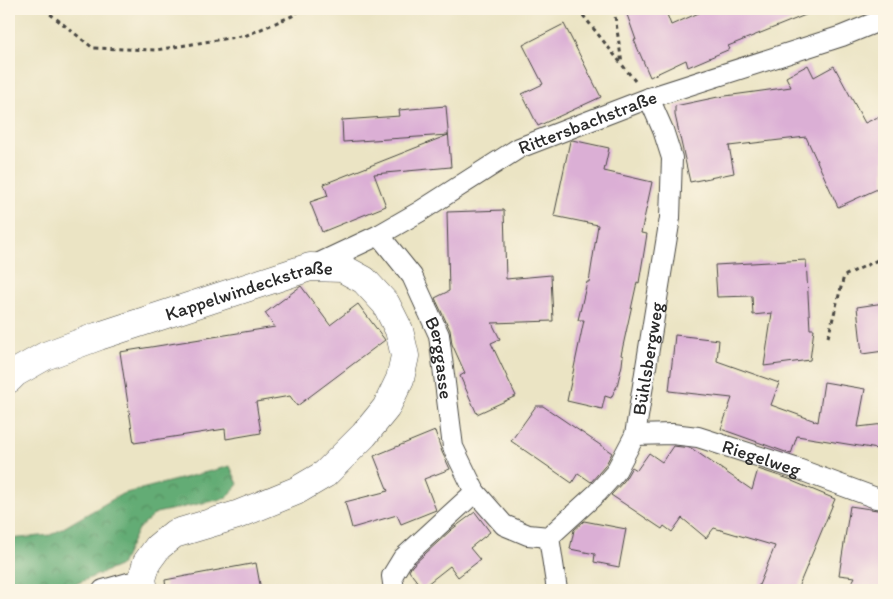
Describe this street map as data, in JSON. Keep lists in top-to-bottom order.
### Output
{
  "streets": {
    "street": [
      "Rittersbachstraße",
      "Kappelwindeckstraße",
      "Berggasse",
      "Bühlsbergweg",
      "Riegelweg"
    ]
  },
  "crossings": [
    ["Rittersbachstraße", "Kappelwindeckstraße"],
    ["Rittersbachstraße", "Berggasse"],
    ["Rittersbachstraße", "Bühlsbergweg"],
    ["Berggasse", "Bühlsbergweg"],
    ["Bühlsbergweg", "Riegelweg"]
  ]
}
